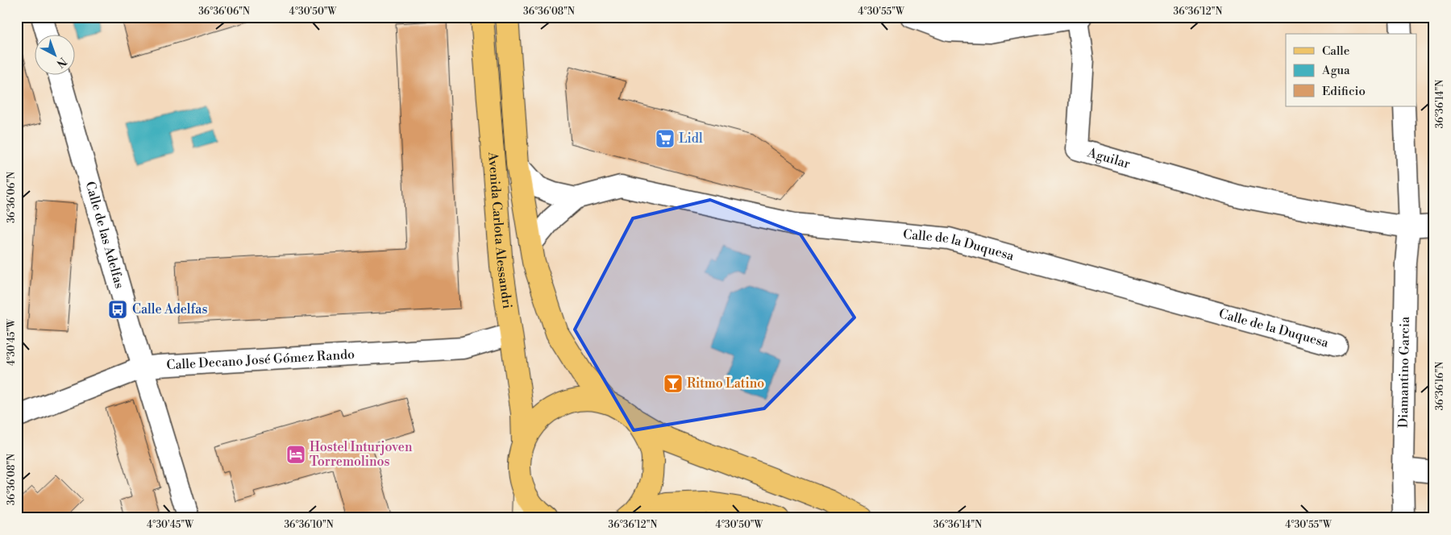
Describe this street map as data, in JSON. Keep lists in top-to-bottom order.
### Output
{
  "streets": {
    "main road": ["Avenida Carlota Alessandri"],
    "street": [
      "Aguilar",
      "Calle de las Adelfas",
      "Calle de la Duquesa",
      "Calle Decano José Gómez Rando",
      "Diamantino Garcia"
    ]
  },
  "crossings": [
    ["Aguilar", "Diamantino Garcia"],
    ["Avenida Carlota Alessandri", "Calle Decano José Gómez Rando"],
    ["Calle de las Adelfas", "Calle Decano José Gómez Rando"]
  ],
  "places": {
    "supermarket": ["Lidl"],
    "bus stop": ["Calle Adelfas"],
    "bar": ["Ritmo Latino"],
    "hotel": ["Hostel Inturjoven Torremolinos"]
  },
  "legend": ["Calle", "Agua", "Edificio"],
  "north": "bottom right",
  "coordinates": [
    "36°36'06\"N",
    "4°30'50\"W",
    "36°36'08\"N",
    "4°30'55\"W",
    "36°36'12\"N",
    "36°36'14\"N",
    "4°30'45\"W",
    "36°36'16\"N",
    "36°36'10\"N"
  ]
}
